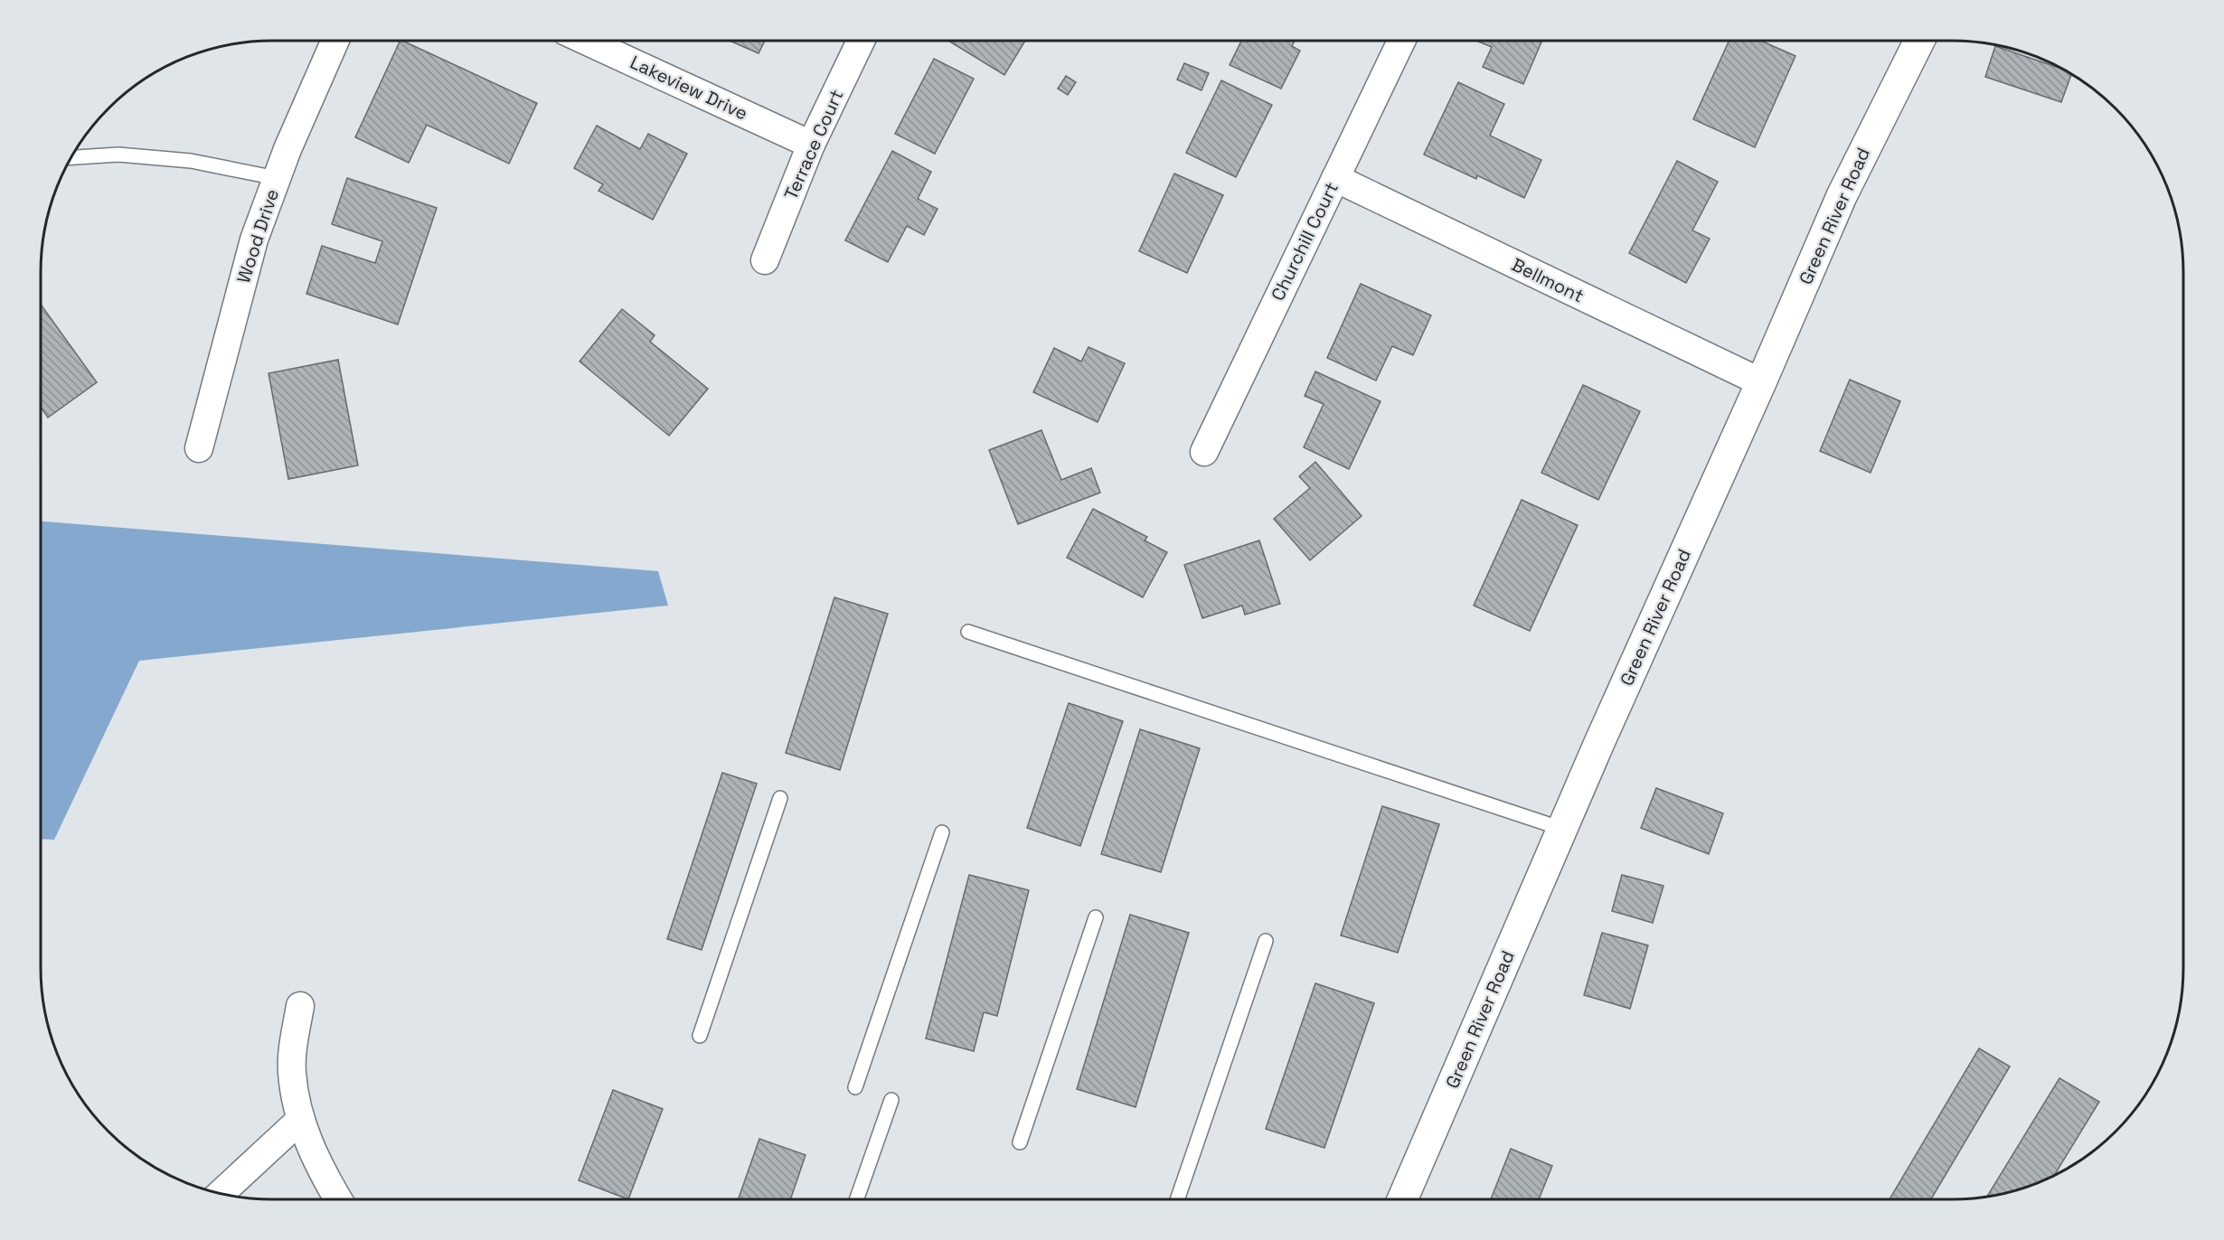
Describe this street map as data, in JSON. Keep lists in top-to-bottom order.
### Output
{
  "streets": {
    "street": [
      "Lakeview Drive",
      "Terrace Court",
      "Green River Road",
      "Wood Drive",
      "Churchill Court",
      "Bellmont"
    ]
  },
  "crossings": [
    ["Lakeview Drive", "Terrace Court"],
    ["Green River Road", "Bellmont"],
    ["Churchill Court", "Bellmont"]
  ]
}
